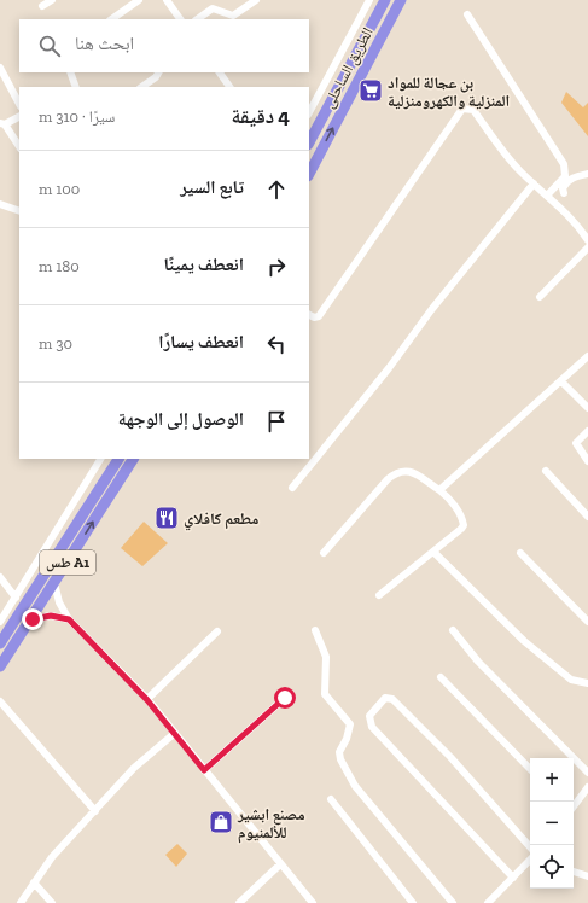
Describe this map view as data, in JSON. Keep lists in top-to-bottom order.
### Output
{
  "streets": {
    "highway": ["الطريق الساحلى", "طس A1"]
  },
  "places": {
    "supermarket": ["بن عجالة للمواد المنزلية والكهرومنزلية"],
    "restaurant": ["مطعم كافلاي"],
    "shop": ["مصنع ابشير للألمنيوم"]
  },
  "page": {
    "search": "ابحث هنا",
    "heading": ["4 دقيقة", "سيرًا · 310 m"],
    "list": [
      ["تابع السير", "100 m"],
      ["انعطف يمينًا", "180 m"],
      ["انعطف يسارًا", "30 m"],
      "الوصول إلى الوجهة"
    ],
    "map_buttons": ["+", "−"]
  }
}
